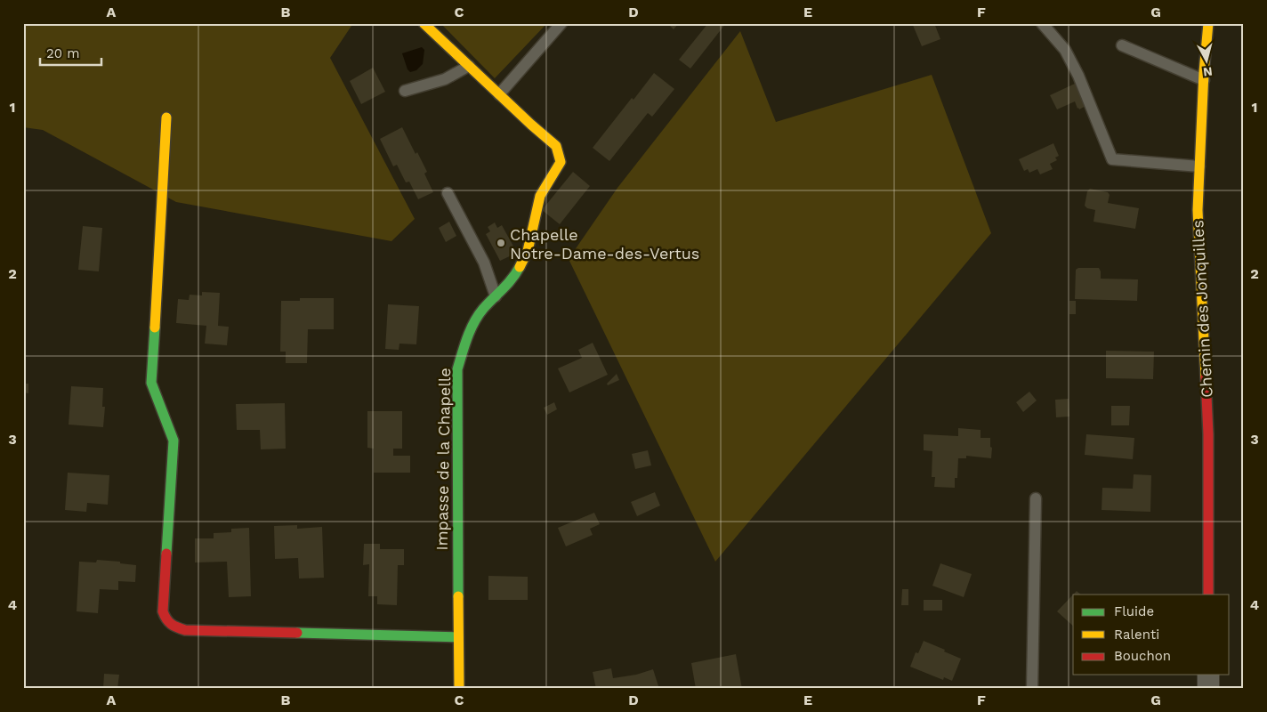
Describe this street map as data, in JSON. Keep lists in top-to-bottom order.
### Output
{
  "streets": {
    "street": ["Chemin des Jonquilles", "Impasse de la Chapelle"]
  },
  "places": ["Chapelle Notre-Dame-des-Vertus"],
  "legend": ["Fluide", "Ralenti", "Bouchon"],
  "scale_bar": "20 m",
  "north": "bottom",
  "grid": {
    "columns": [
      "A",
      "B",
      "C",
      "D",
      "E",
      "F",
      "G"
    ],
    "rows": [
      "1",
      "2",
      "3",
      "4"
    ]
  }
}
